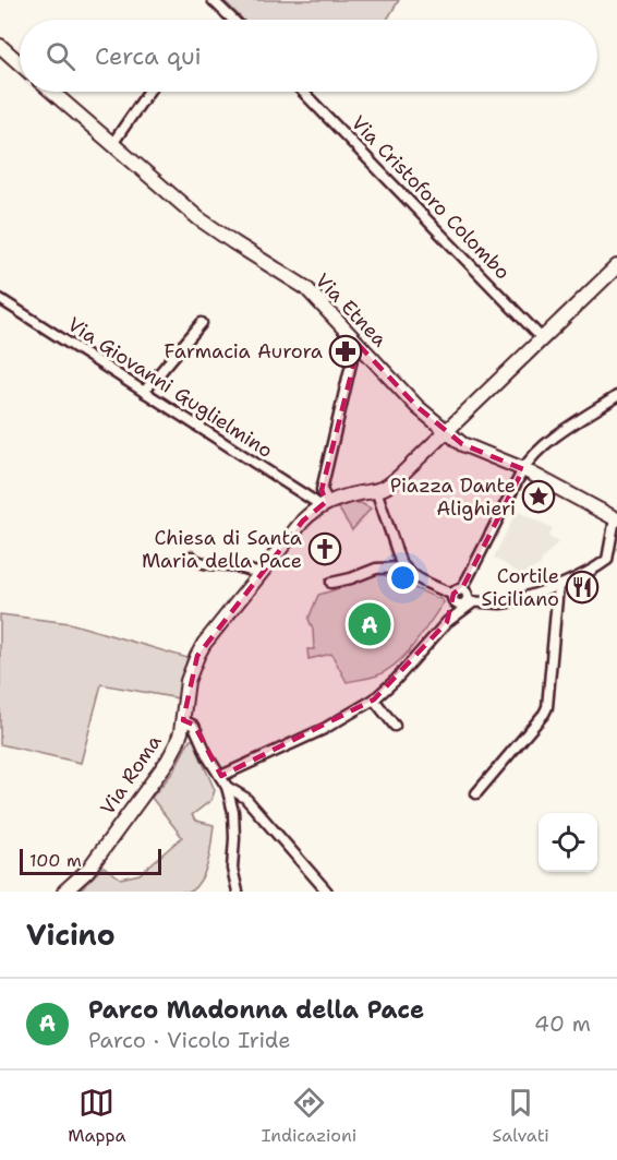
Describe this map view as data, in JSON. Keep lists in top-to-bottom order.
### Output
{
  "streets": {
    "main road": ["Via Etnea", "Via Roma"],
    "street": ["Via Cristoforo Colombo", "Via Giovanni Guglielmino"]
  },
  "crossings": [
    ["Via Cristoforo Colombo", "Via Roma"],
    ["Via Etnea", "Via Roma"],
    ["Via Giovanni Guglielmino", "Via Roma"]
  ],
  "places": {
    "pharmacy": ["Farmacia Aurora"],
    "place": ["Piazza Dante Alighieri"],
    "church": ["Chiesa di Santa Maria della Pace"],
    "restaurant": ["Cortile Siciliano"]
  },
  "scale_bar": "100 m",
  "page": {
    "search": "Cerca qui",
    "pins": "A",
    "scale": "100 m",
    "heading": "Vicino",
    "list": [
      {
        "mark": "A",
        "name": "Parco Madonna della Pace",
        "note": "Parco · Vicolo Iride",
        "value": "40 m"
      }
    ],
    "nav": ["Mappa", "Indicazioni", "Salvati"]
  }
}
